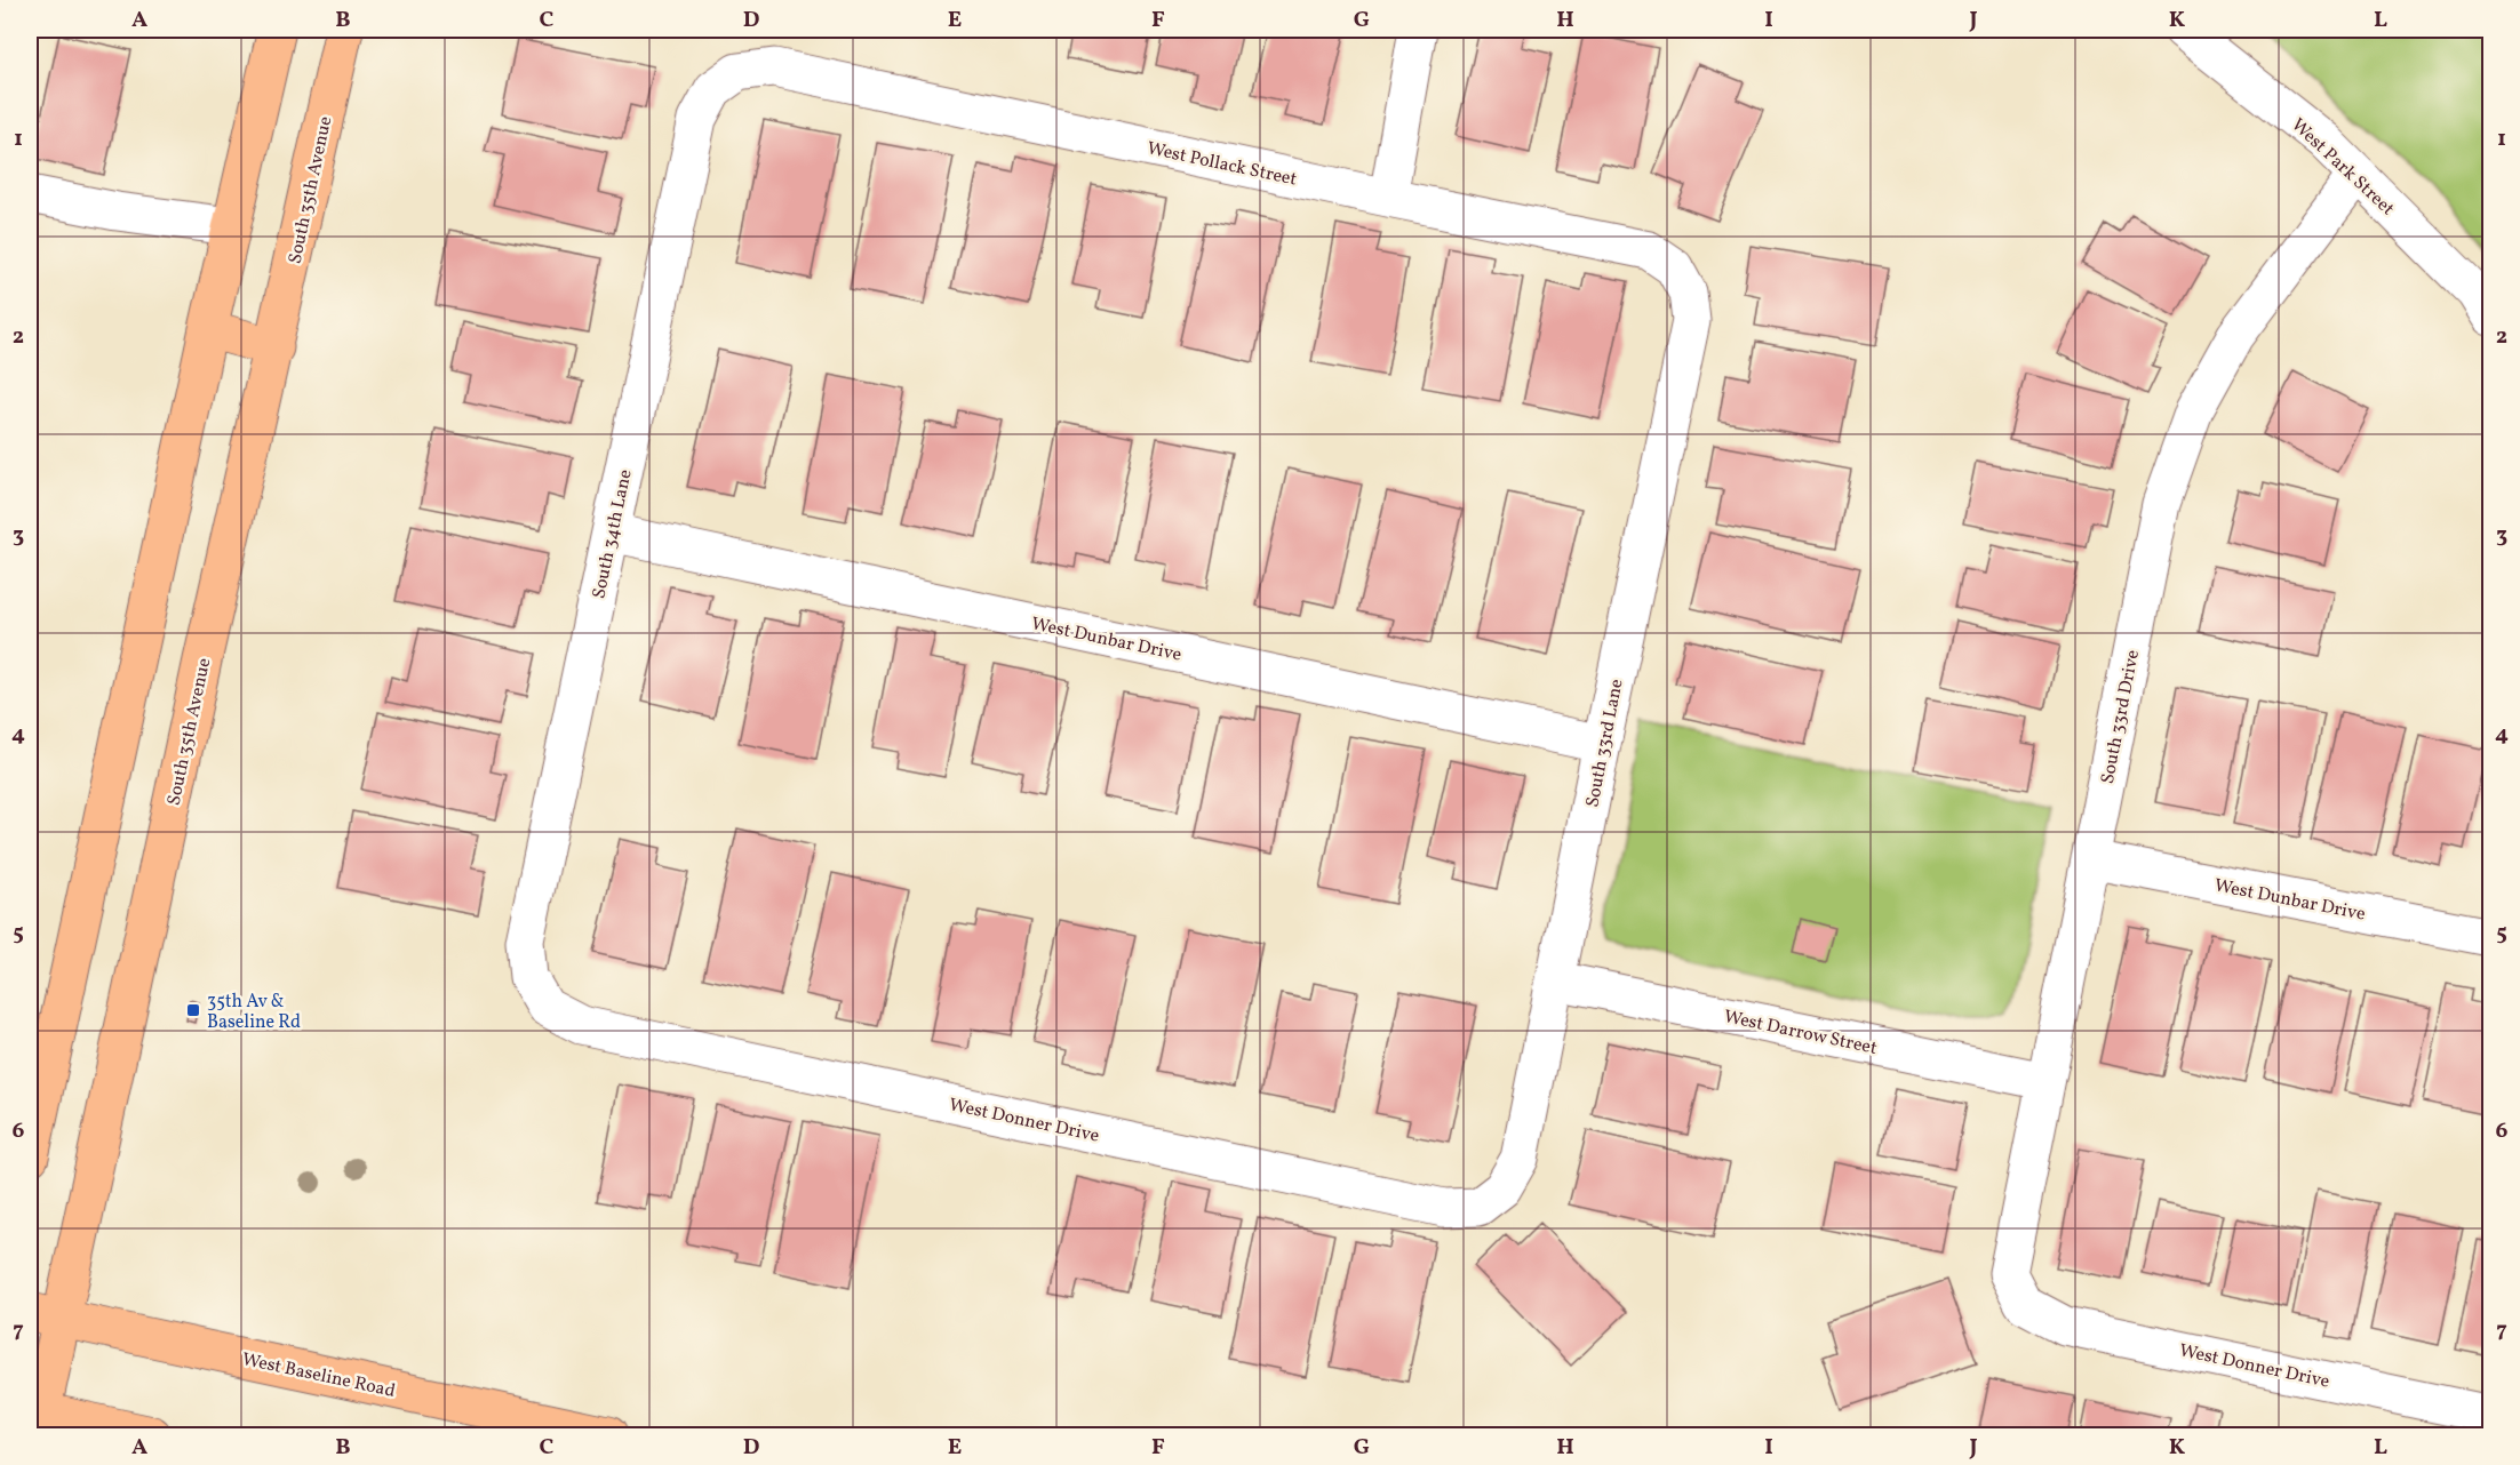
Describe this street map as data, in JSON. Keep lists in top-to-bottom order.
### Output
{
  "streets": {
    "main road": ["South 35th Avenue", "West Baseline Road"],
    "street": [
      "West Pollack Street",
      "West Park Street",
      "South 34th Lane",
      "West Dunbar Drive",
      "South 33rd Drive",
      "South 33rd Lane",
      "West Darrow Street",
      "West Donner Drive"
    ]
  },
  "crossings": [
    ["West Pollack Street", "South 34th Lane"],
    ["West Pollack Street", "South 33rd Lane"],
    ["West Park Street", "South 33rd Drive"],
    ["South 35th Avenue", "West Baseline Road"],
    ["South 34th Lane", "West Dunbar Drive"],
    ["South 34th Lane", "West Donner Drive"],
    ["West Dunbar Drive", "South 33rd Drive"],
    ["West Dunbar Drive", "South 33rd Lane"],
    ["South 33rd Drive", "West Darrow Street"],
    ["South 33rd Drive", "West Donner Drive"],
    ["South 33rd Lane", "West Darrow Street"],
    ["South 33rd Lane", "West Donner Drive"]
  ],
  "places": {
    "transit": ["35th Av & Baseline Rd"]
  },
  "grid": {
    "columns": [
      "A",
      "B",
      "C",
      "D",
      "E",
      "F",
      "G",
      "H",
      "I",
      "J",
      "K",
      "L"
    ],
    "rows": [
      "1",
      "2",
      "3",
      "4",
      "5",
      "6",
      "7"
    ]
  }
}
